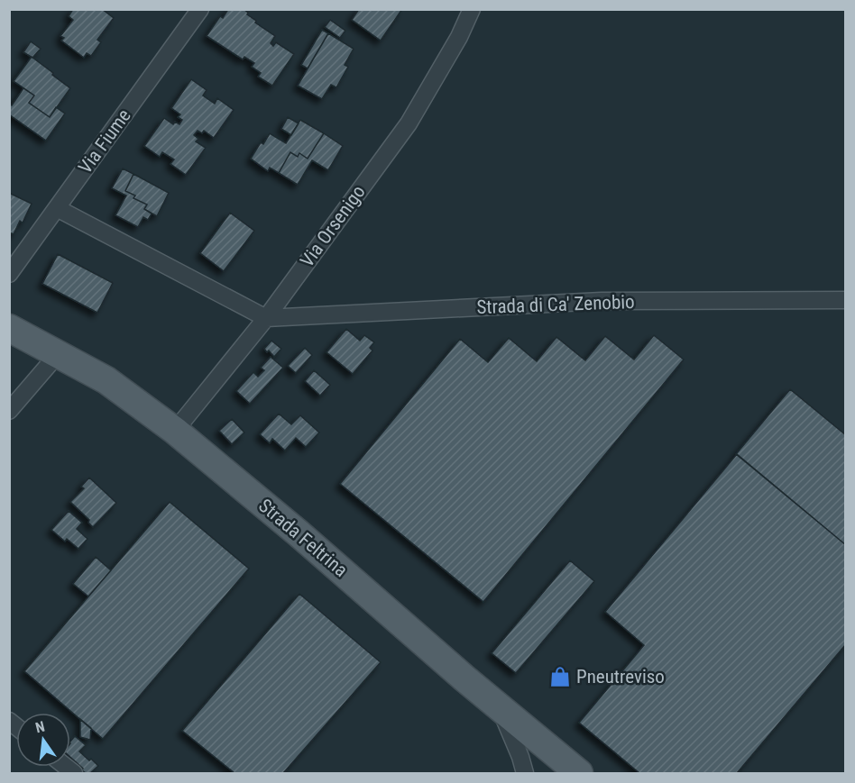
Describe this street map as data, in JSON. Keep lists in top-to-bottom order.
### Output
{
  "streets": {
    "main road": ["Strada Feltrina"],
    "street": ["Via Fiume", "Via Orsenigo", "Strada di Ca' Zenobio"]
  },
  "crossings": [
    ["Via Orsenigo", "Strada di Ca' Zenobio"],
    ["Via Orsenigo", "Strada Feltrina"]
  ],
  "places": {
    "shop": ["Pneutreviso"]
  },
  "north": "top"
}
